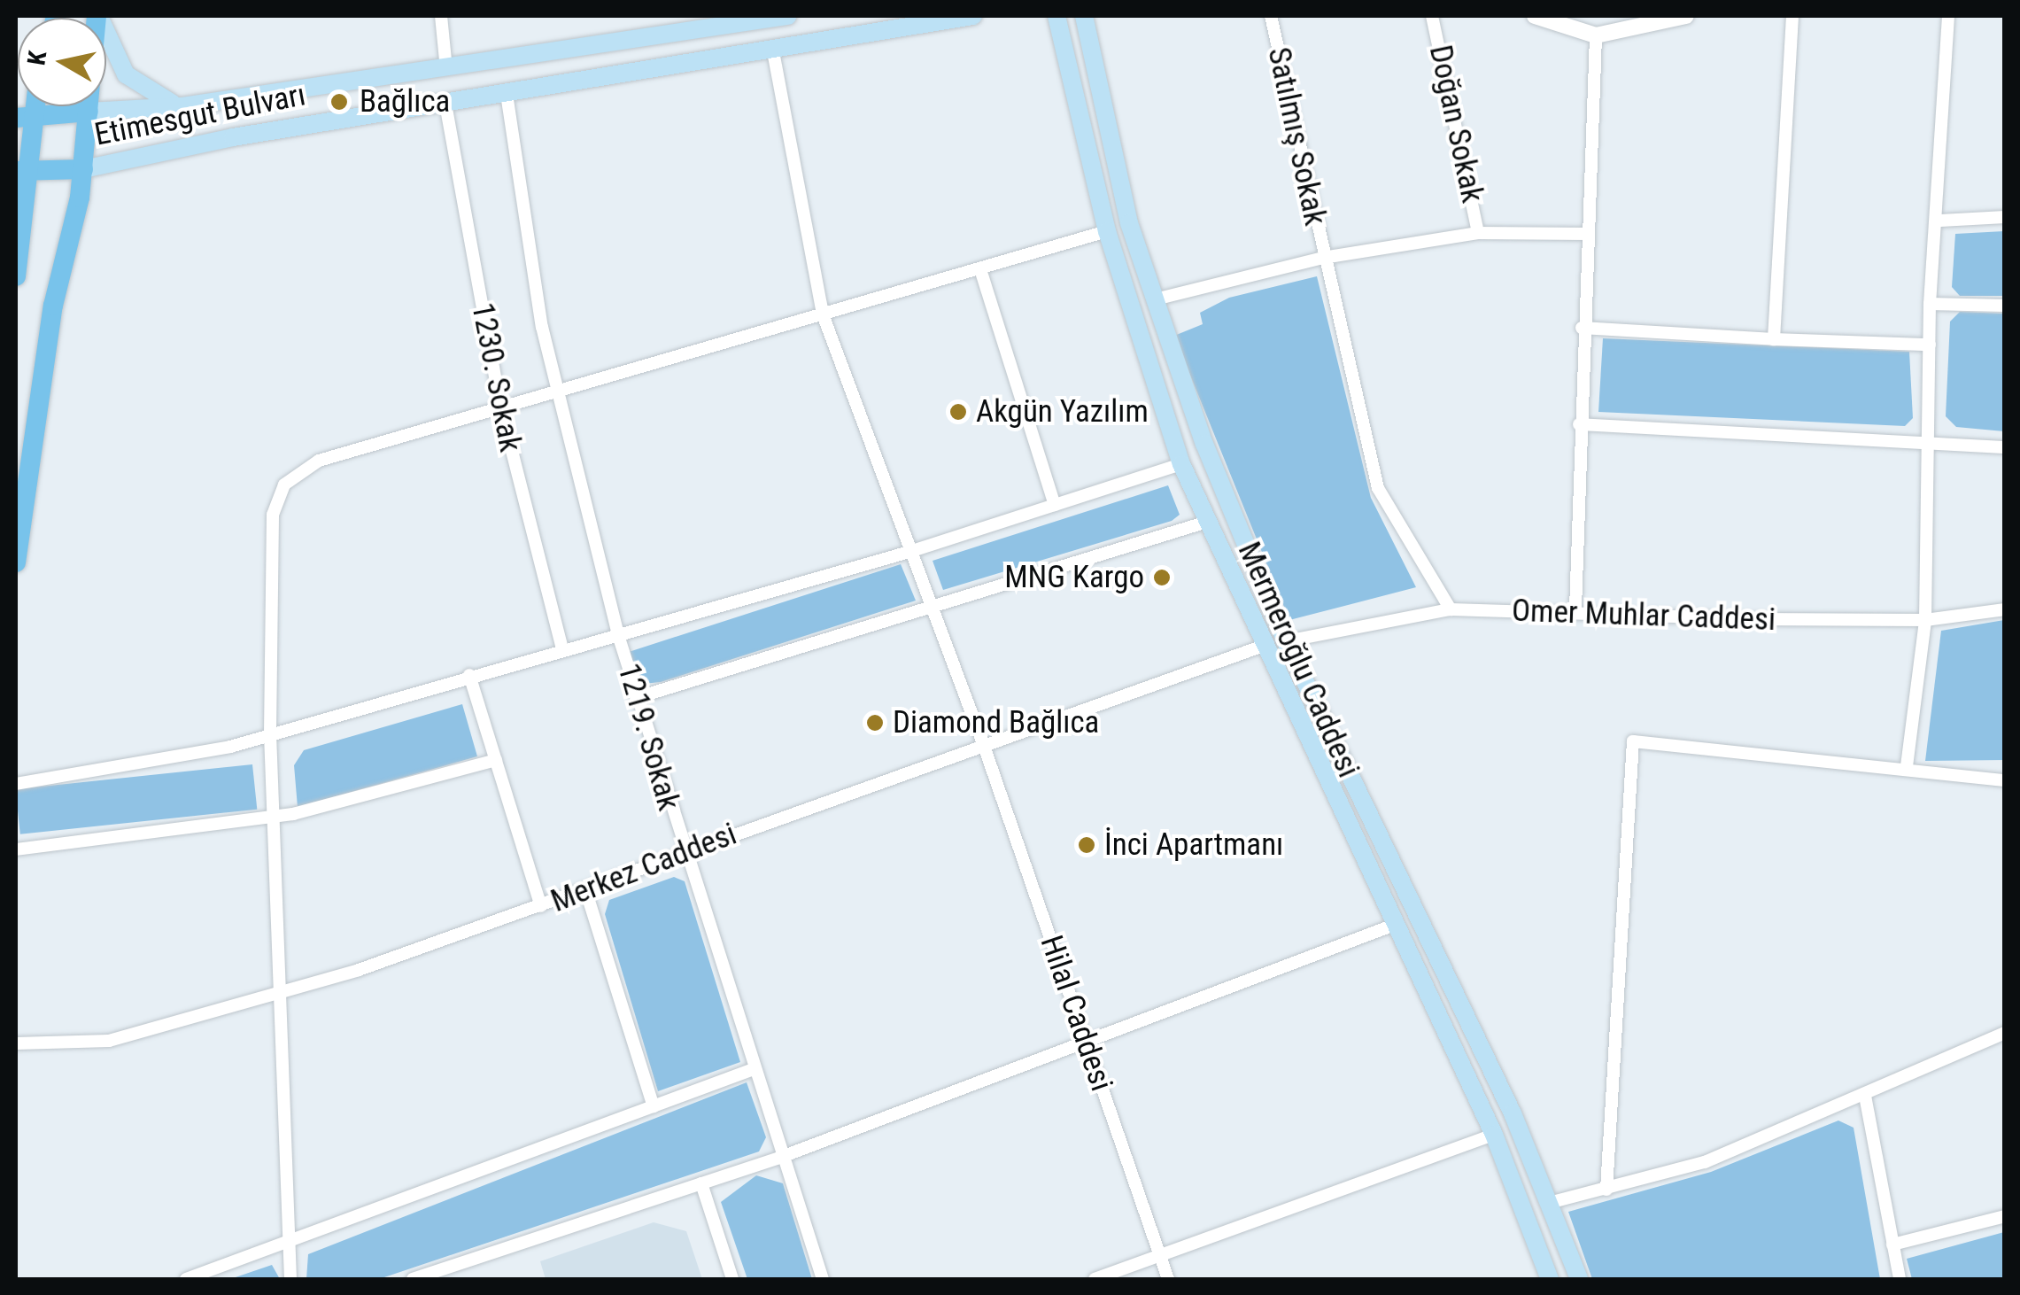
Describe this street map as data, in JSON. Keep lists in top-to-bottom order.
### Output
{
  "streets": {
    "main road": ["Etimesgut Bulvarı", "Mermeroğlu Caddesi"],
    "street": [
      "Doğan Sokak",
      "Satılmış Sokak",
      "1230. Sokak",
      "Omer Muhlar Caddesi",
      "1219. Sokak",
      "Merkez Caddesi",
      "Hilal Caddesi"
    ]
  },
  "crossings": [
    ["Etimesgut Bulvarı", "1230. Sokak"],
    ["Etimesgut Bulvarı", "1219. Sokak"],
    ["Etimesgut Bulvarı", "Hilal Caddesi"],
    ["Satılmış Sokak", "Omer Muhlar Caddesi"],
    ["Omer Muhlar Caddesi", "Mermeroğlu Caddesi"],
    ["Mermeroğlu Caddesi", "Merkez Caddesi"],
    ["1219. Sokak", "Merkez Caddesi"],
    ["Merkez Caddesi", "Hilal Caddesi"]
  ],
  "places": [
    "Bağlıca",
    "Akgün Yazılım",
    "MNG Kargo",
    "Diamond Bağlıca",
    "İnci Apartmanı"
  ],
  "north": "left"
}
